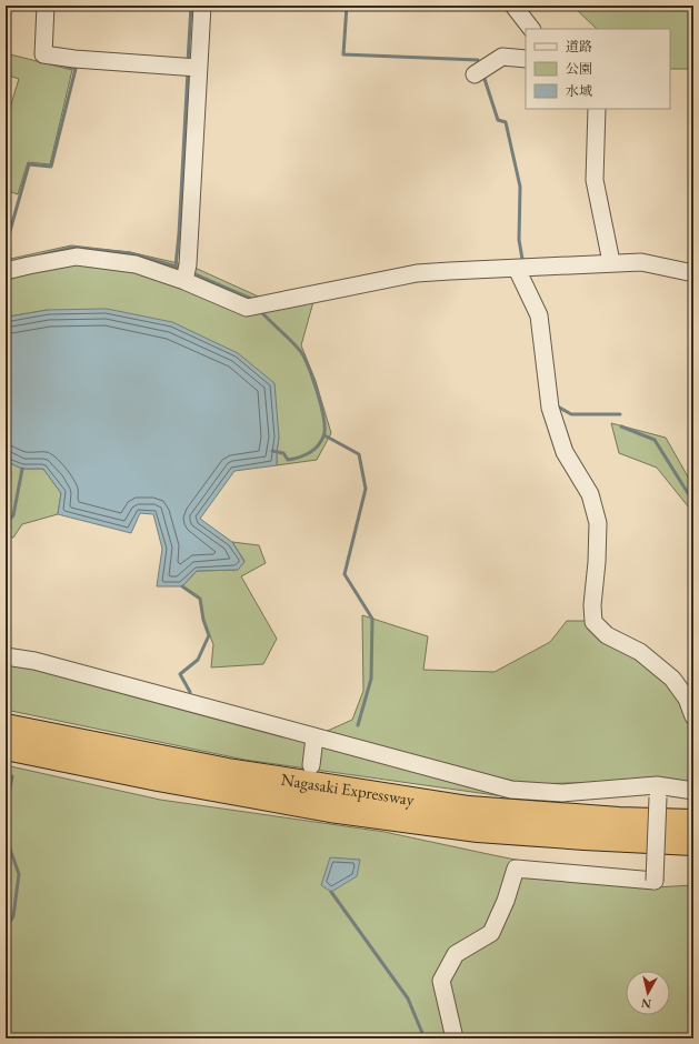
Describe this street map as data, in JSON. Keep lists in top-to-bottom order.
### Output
{
  "streets": {
    "highway": ["Nagasaki Expressway"]
  },
  "legend": ["道路", "公園", "水域"],
  "north": "bottom"
}
